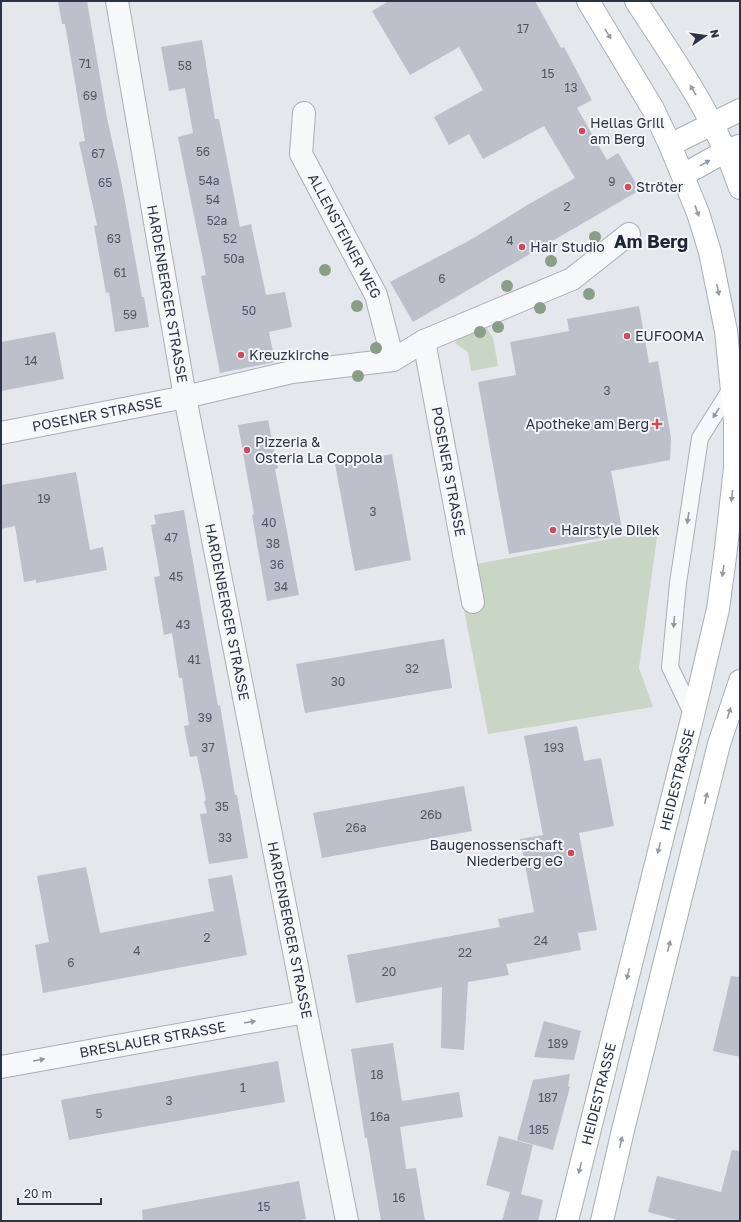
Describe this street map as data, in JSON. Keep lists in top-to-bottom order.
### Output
{
  "streets": {
    "main road": ["HEIDESTRASSE"],
    "street": [
      "ALLENSTEINER WEG",
      "HARDENBERGER STRASSE",
      "POSENER STRASSE",
      "BRESLAUER STRASSE"
    ]
  },
  "crossings": [
    ["ALLENSTEINER WEG", "POSENER STRASSE"],
    ["HARDENBERGER STRASSE", "POSENER STRASSE"],
    ["HARDENBERGER STRASSE", "BRESLAUER STRASSE"]
  ],
  "one_way": ["BRESLAUER STRASSE"],
  "districts": ["Am Berg"],
  "places": {
    "other": [
      "Hellas Grill am Berg",
      "Ströter",
      "Hair Studio",
      "EUFOOMA",
      "Kreuzkirche",
      "Pizzeria & Osteria La Coppola",
      "Hairstyle Dilek",
      "Baugenossenschaft Niederberg eG"
    ],
    "health": ["Apotheke am Berg"]
  },
  "house_numbers": [
    "17",
    "71",
    "58",
    "15",
    "13",
    "69",
    "56",
    "67",
    "54a",
    "9",
    "65",
    "54",
    "2",
    "52a",
    "63",
    "52",
    "4",
    "50a",
    "61",
    "6",
    "50",
    "59",
    "14",
    "3",
    "19",
    "3",
    "40",
    "47",
    "38",
    "36",
    "45",
    "34",
    "43",
    "41",
    "32",
    "30",
    "39",
    "37",
    "193",
    "35",
    "26b",
    "26a",
    "33",
    "2",
    "24",
    "4",
    "22",
    "6",
    "20",
    "189",
    "18",
    "1",
    "187",
    "3",
    "5",
    "16a",
    "185",
    "16",
    "15"
  ],
  "scale_bar": "20 m",
  "north": "right"
}
